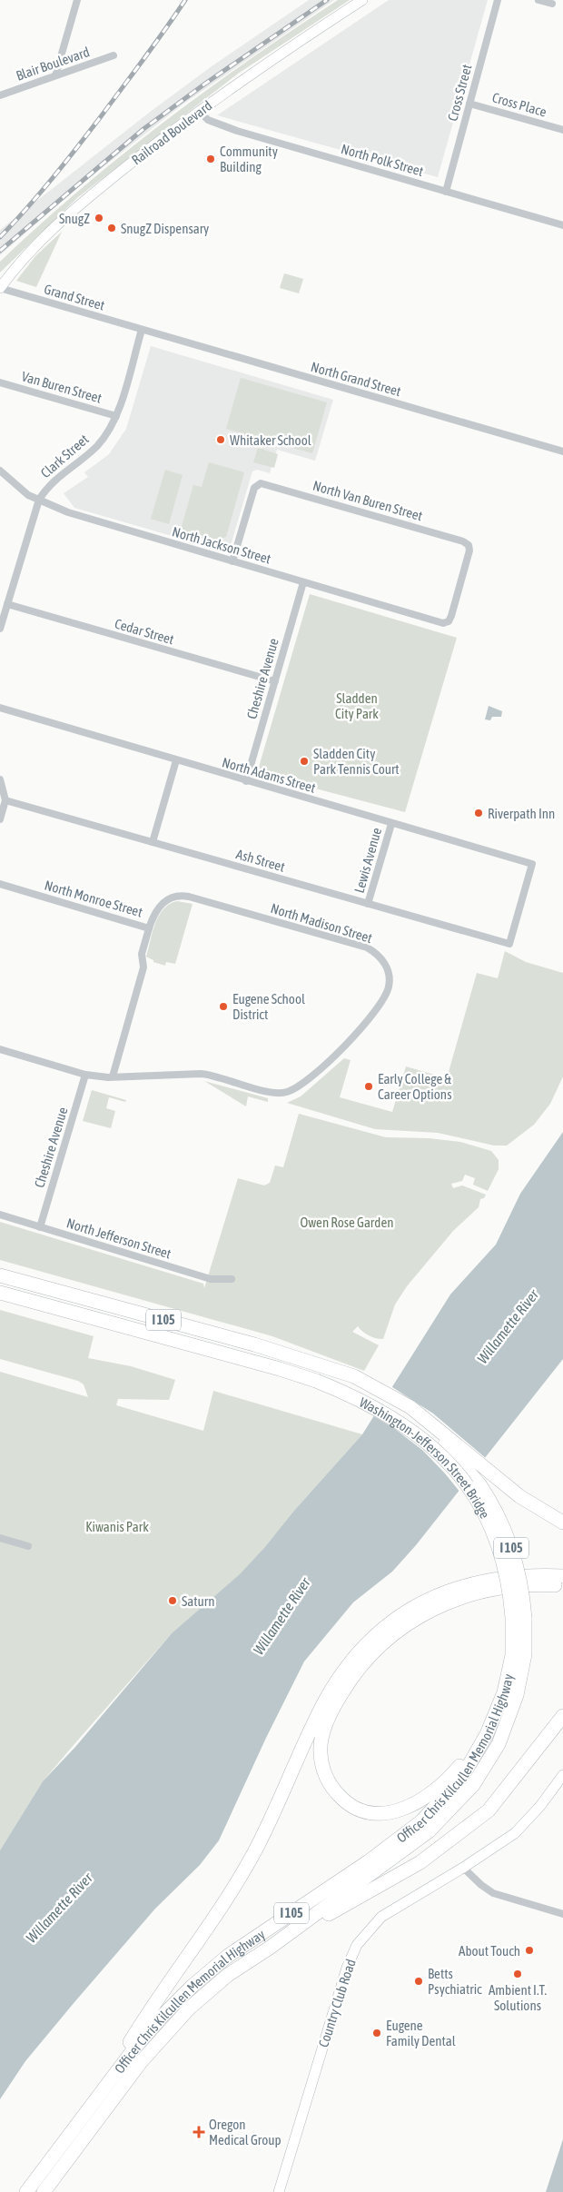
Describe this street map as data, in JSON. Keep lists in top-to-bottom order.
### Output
{
  "streets": {
    "highway": ["I 105", "Washington-Jefferson Street Bridge", "Officer Chris Kilcullen Memorial Highway"],
    "street": [
      "Blair Boulevard",
      "Cross Street",
      "Cross Place",
      "Railroad Boulevard",
      "North Polk Street",
      "Grand Street",
      "North Grand Street",
      "Van Buren Street",
      "Clark Street",
      "North Van Buren Street",
      "North Jackson Street",
      "Cedar Street",
      "Cheshire Avenue",
      "North Adams Street",
      "Ash Street",
      "Lewis Avenue",
      "North Monroe Street",
      "North Madison Street",
      "North Jefferson Street",
      "Country Club Road"
    ]
  },
  "crossings": [
    ["Cross Street", "Cross Place"],
    ["Cross Street", "North Polk Street"],
    ["Railroad Boulevard", "North Polk Street"],
    ["Railroad Boulevard", "Grand Street"],
    ["Grand Street", "North Grand Street"],
    ["Grand Street", "Clark Street"],
    ["North Grand Street", "Clark Street"],
    ["Van Buren Street", "Clark Street"],
    ["Clark Street", "North Jackson Street"],
    ["Clark Street", "Cedar Street"],
    ["North Van Buren Street", "North Jackson Street"],
    ["North Jackson Street", "Cheshire Avenue"],
    ["Cedar Street", "Cheshire Avenue"],
    ["Cheshire Avenue", "North Adams Street"],
    ["Cheshire Avenue", "North Madison Street"],
    ["Cheshire Avenue", "North Jefferson Street"],
    ["North Adams Street", "Ash Street"],
    ["North Adams Street", "Lewis Avenue"],
    ["Ash Street", "Lewis Avenue"],
    ["North Monroe Street", "North Madison Street"],
    ["I 105", "Washington-Jefferson Street Bridge"],
    ["Washington-Jefferson Street Bridge", "Officer Chris Kilcullen Memorial Highway"]
  ],
  "water": ["Willamette River"],
  "parks": ["Sladden City Park", "Owen Rose Garden", "Kiwanis Park"],
  "places": {
    "other": [
      "Community Building",
      "SnugZ",
      "SnugZ Dispensary",
      "Whitaker School",
      "Sladden City Park Tennis Court",
      "Riverpath Inn",
      "Eugene School District",
      "Early College & Career Options",
      "Saturn",
      "About Touch",
      "Ambient I.T. Solutions",
      "Betts Psychiatric",
      "Eugene Family Dental"
    ],
    "health": ["Oregon Medical Group"]
  }
}
